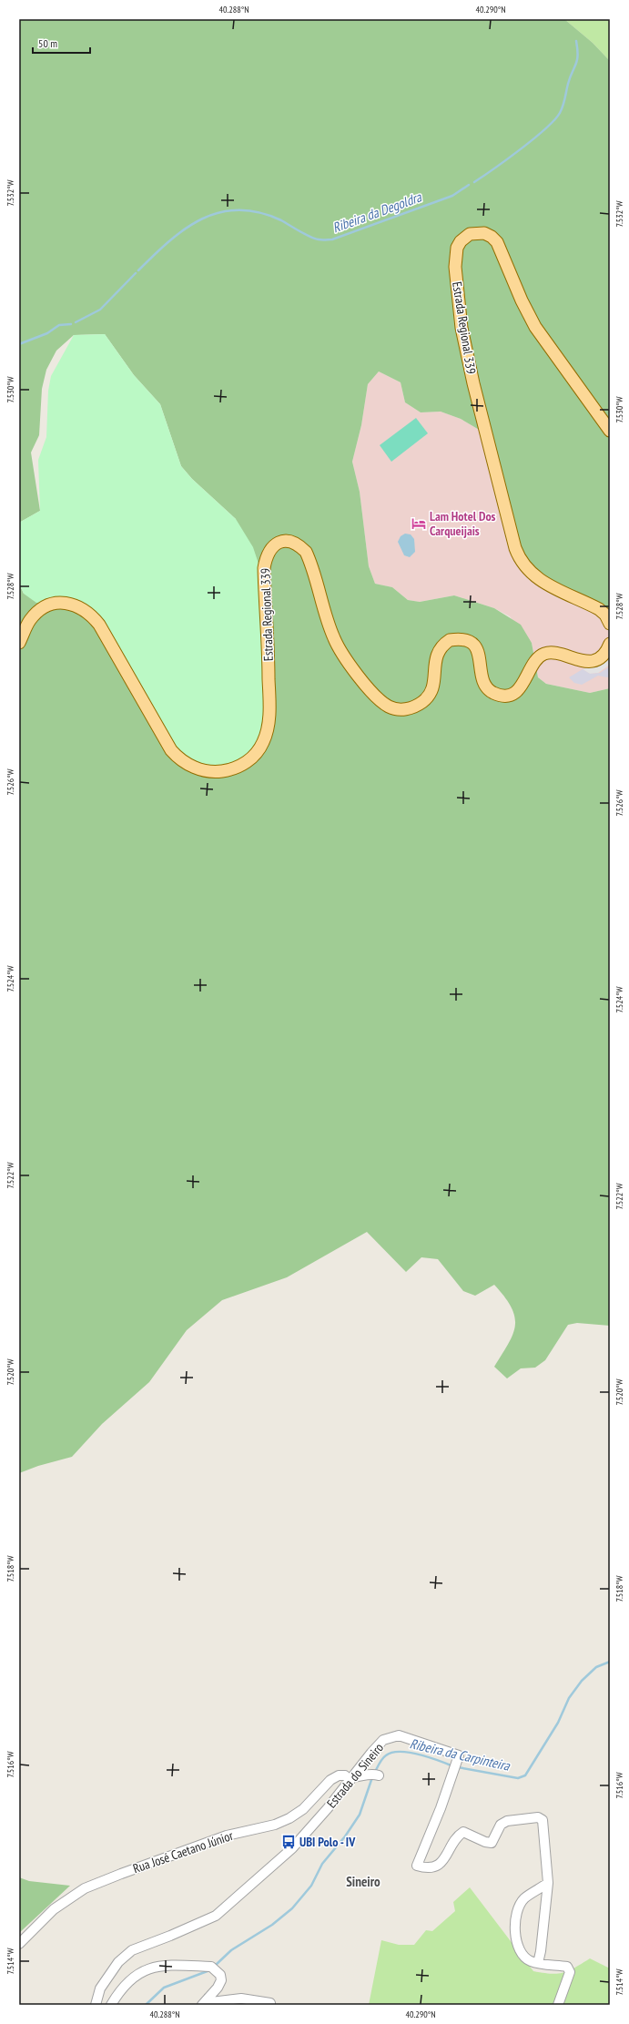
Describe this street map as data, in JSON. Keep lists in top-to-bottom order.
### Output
{
  "streets": {
    "main road": ["Estrada Regional 339"],
    "street": ["Estrada do Sineiro", "Rua José Caetano Júnior"]
  },
  "crossings": [
    ["Estrada do Sineiro", "Rua José Caetano Júnior"]
  ],
  "districts": ["Sineiro"],
  "water": ["Ribeira da Degoldra", "Ribeira da Carpinteira"],
  "places": {
    "hotel": ["Lam Hotel Dos Carqueijais"],
    "bus stop": ["UBI Polo - IV"]
  },
  "scale_bar": "50 m",
  "coordinates": [
    "40.288°N",
    "40.290°N",
    "7.532°W",
    "7.530°W",
    "7.528°W",
    "7.526°W",
    "7.524°W",
    "7.522°W",
    "7.520°W",
    "7.518°W",
    "7.516°W",
    "7.514°W"
  ]
}
